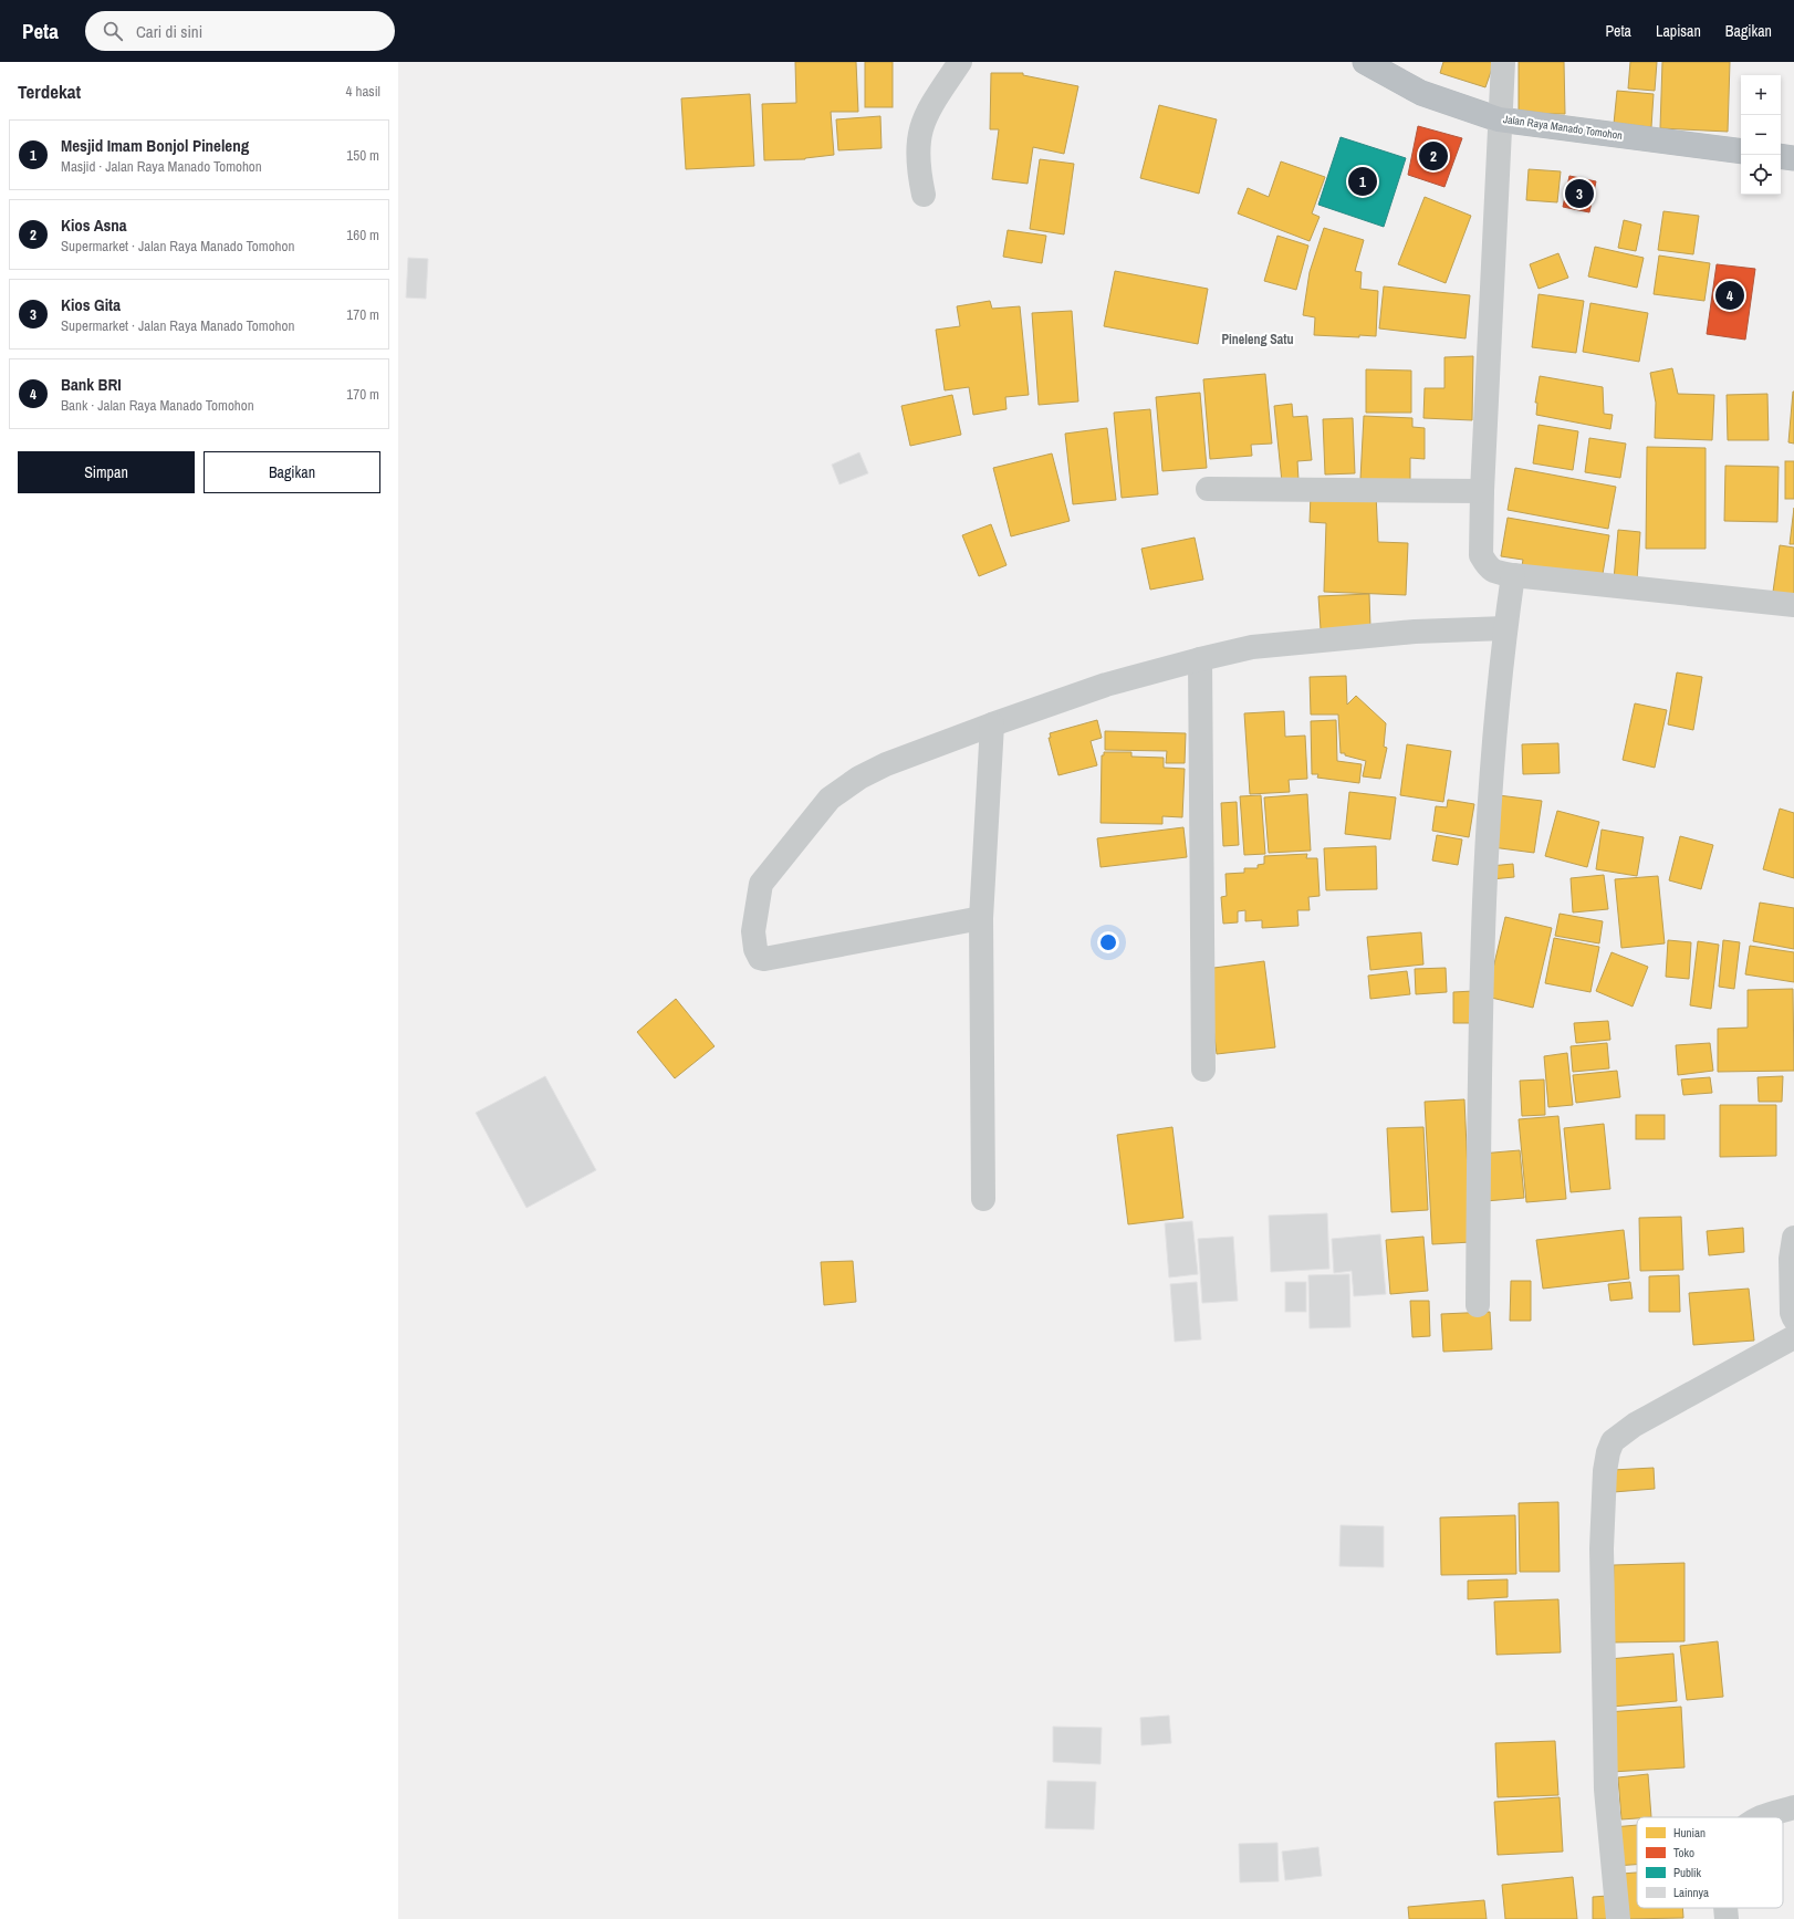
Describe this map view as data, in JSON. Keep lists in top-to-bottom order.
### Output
{
  "streets": {
    "highway": ["Jalan Raya Manado Tomohon"]
  },
  "districts": ["Pineleng Satu"],
  "legend": [
    "Hunian",
    "Toko",
    "Publik",
    "Lainnya"
  ],
  "page": {
    "header": "Peta",
    "search": "Cari di sini",
    "nav": ["Peta", "Lapisan", "Bagikan"],
    "heading": ["Terdekat", "4 hasil"],
    "map_buttons": ["+", "−"],
    "list": [
      {
        "mark": "1",
        "name": "Mesjid Imam Bonjol Pineleng",
        "note": "Masjid · Jalan Raya Manado Tomohon",
        "value": "150 m"
      },
      {
        "mark": "2",
        "name": "Kios Asna",
        "note": "Supermarket · Jalan Raya Manado Tomohon",
        "value": "160 m"
      },
      {
        "mark": "3",
        "name": "Kios Gita",
        "note": "Supermarket · Jalan Raya Manado Tomohon",
        "value": "170 m"
      },
      {
        "mark": "4",
        "name": "Bank BRI",
        "note": "Bank · Jalan Raya Manado Tomohon",
        "value": "170 m"
      }
    ],
    "pins": [
      "2",
      "1",
      "3",
      "4"
    ],
    "buttons": ["Simpan", "Bagikan"]
  }
}
